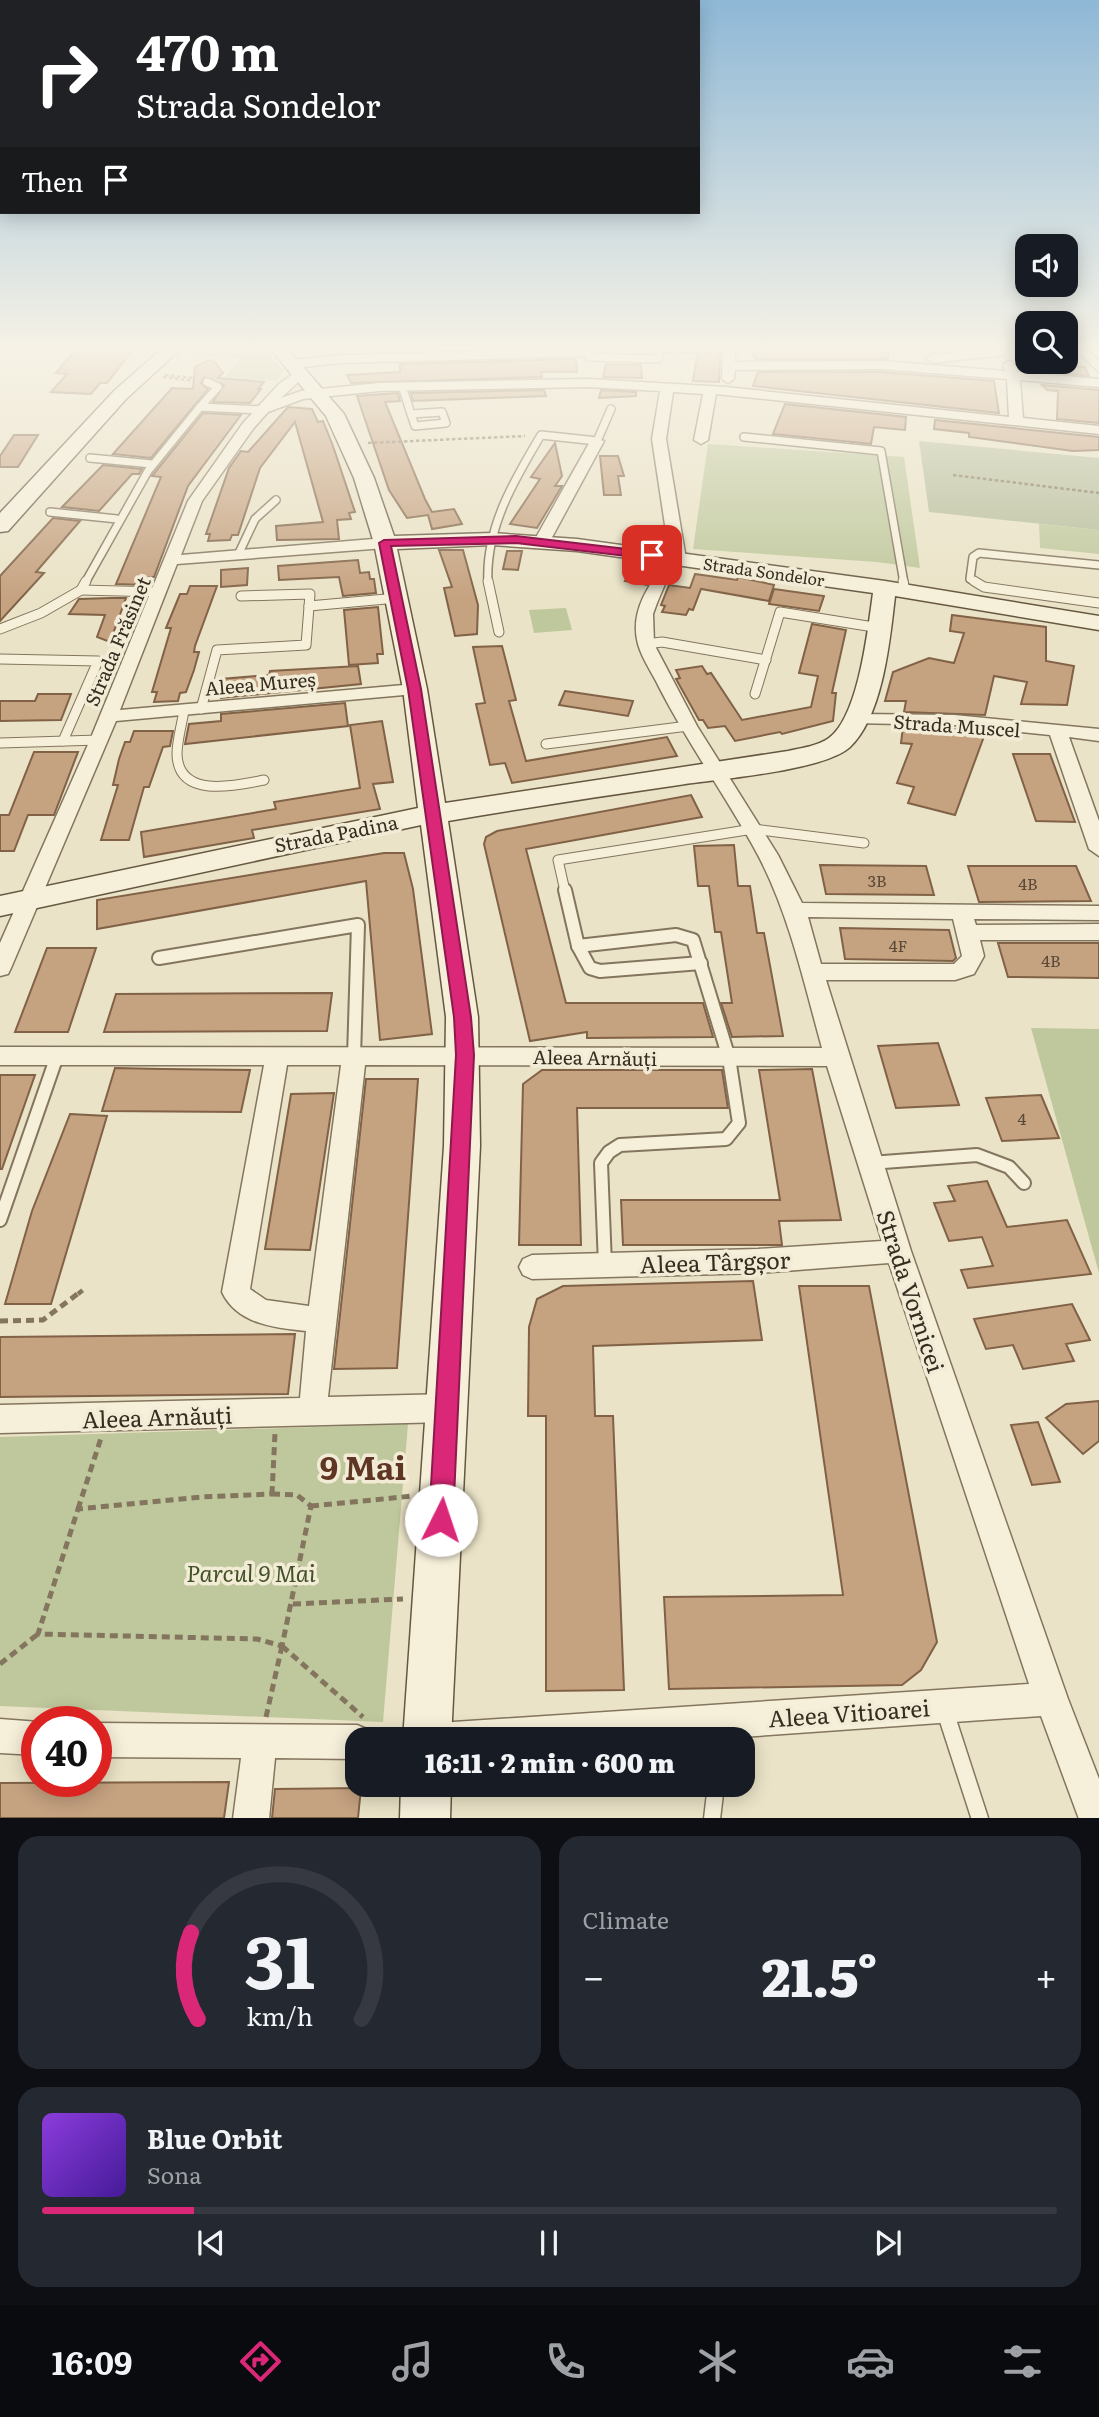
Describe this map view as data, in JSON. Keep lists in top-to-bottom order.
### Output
{
  "streets": {
    "street": [
      "Strada Sondelor",
      "Strada Frăsinet",
      "Aleea Mureș",
      "Strada Muscel",
      "Strada Padina",
      "Aleea Arnăuți",
      "Aleea Târgșor",
      "Strada Vornicei",
      "Aleea Vitioarei"
    ]
  },
  "crossings": [
    ["Strada Frăsinet", "Aleea Mureș"],
    ["Strada Frăsinet", "Strada Padina"],
    ["Strada Padina", "Strada Vornicei"],
    ["Aleea Arnăuți", "Strada Vornicei"],
    ["Aleea Târgșor", "Strada Vornicei"],
    ["Strada Vornicei", "Aleea Vitioarei"]
  ],
  "districts": ["9 Mai"],
  "parks": ["Parcul 9 Mai"],
  "house_numbers": [
    "3B",
    "4B",
    "4F",
    "4B",
    "4"
  ],
  "page": {
    "turn": ["470 m", "Strada Sondelor"],
    "then": "Then",
    "limit": "40",
    "trip": "16:11 · 2 min · 600 m",
    "tile": "Climate",
    "heat": ["−", "21.5°", "+"],
    "song": ["Blue Orbit", "Sona"],
    "tabs": "16:09",
    "gauge": ["31", "km/h"]
  }
}
